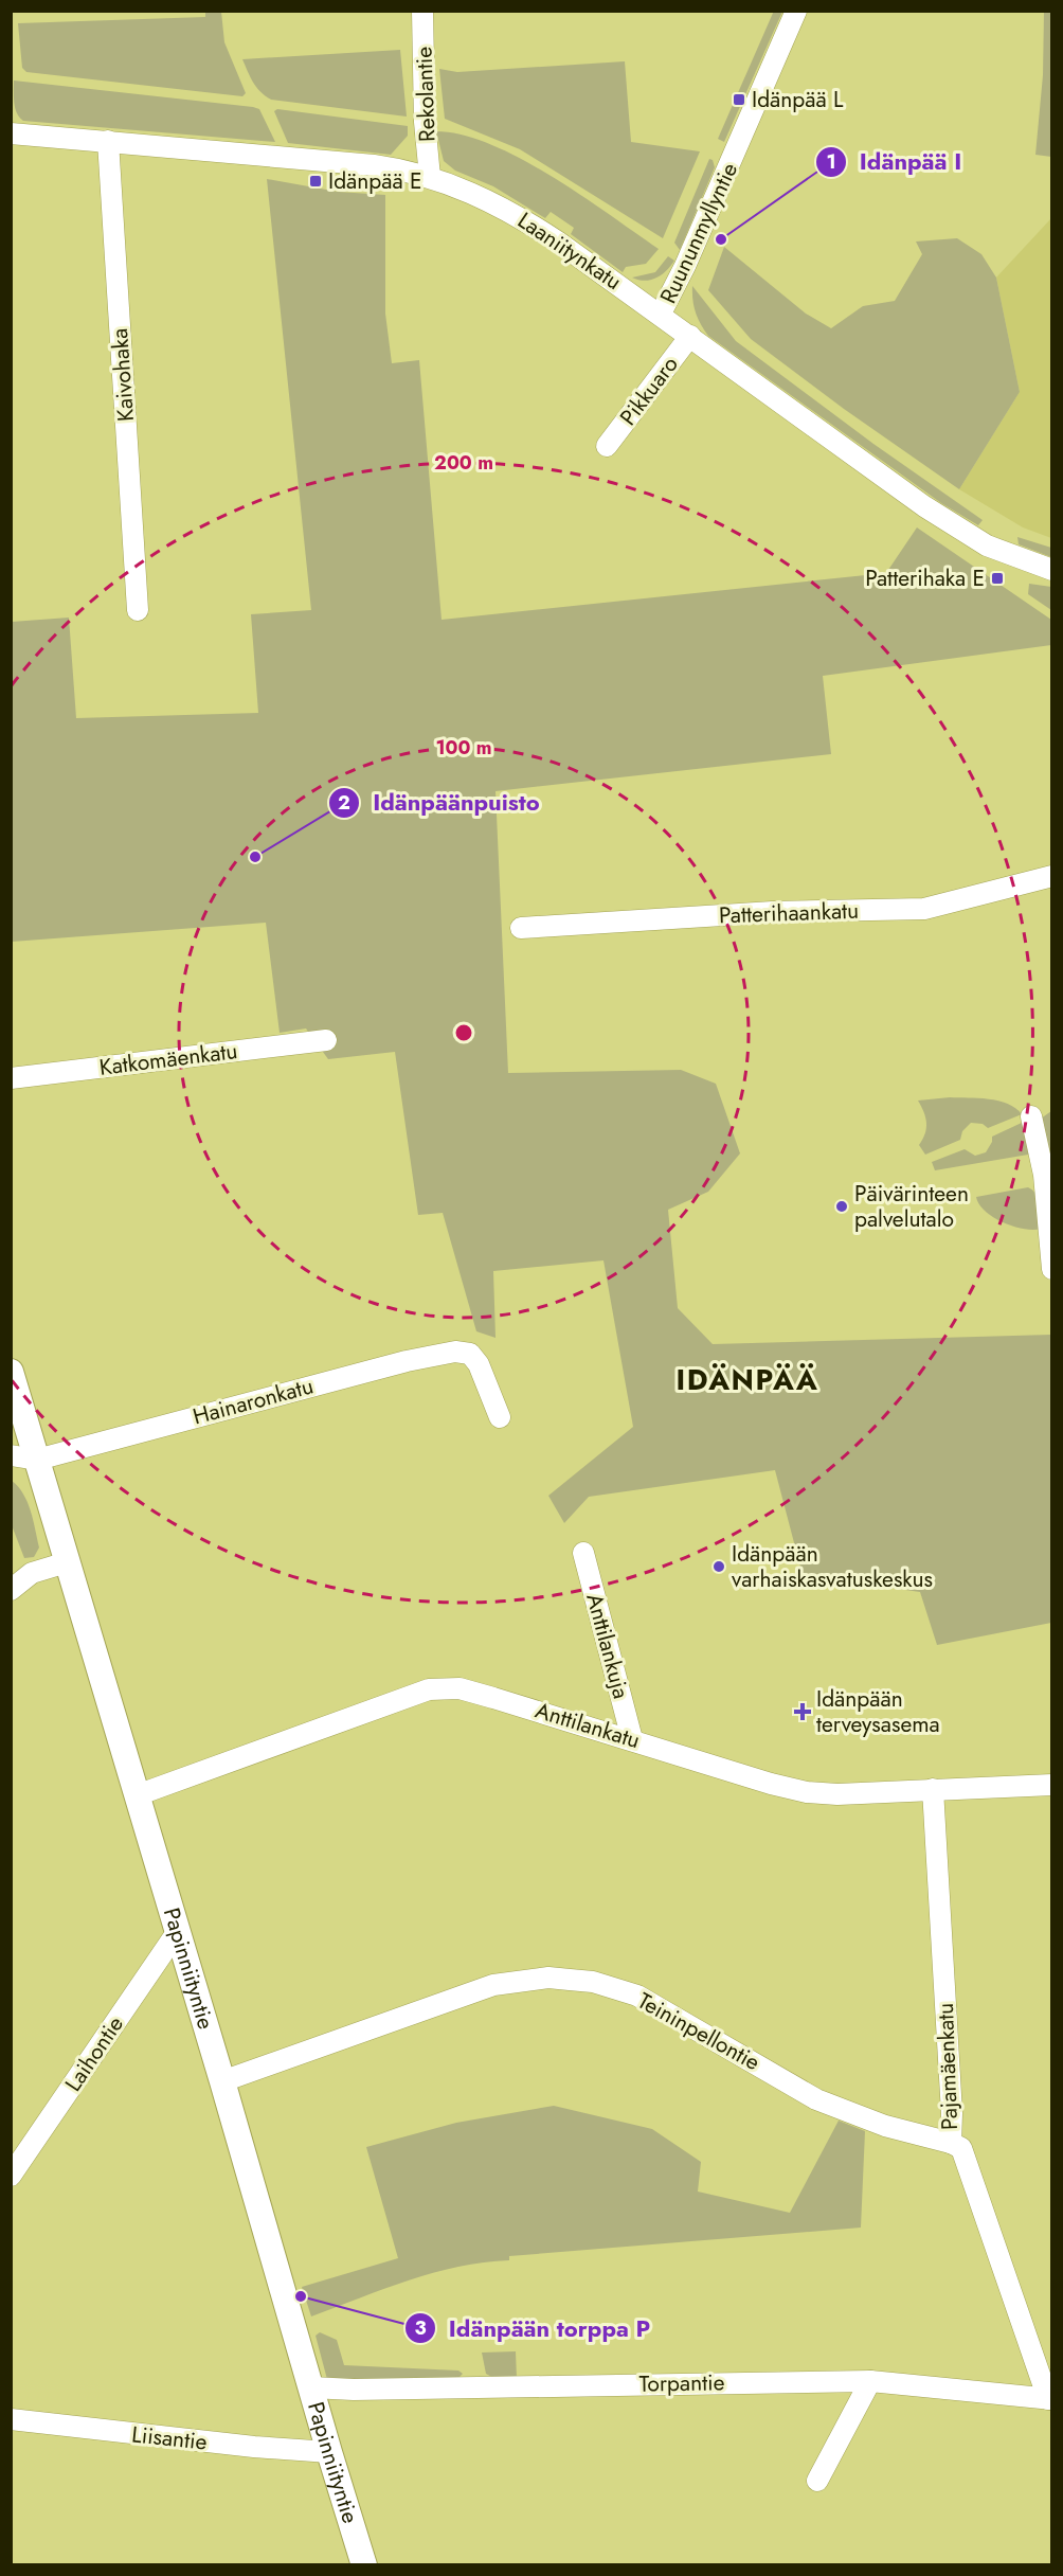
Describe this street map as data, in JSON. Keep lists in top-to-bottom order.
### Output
{
  "streets": {
    "street": [
      "Rekolantie",
      "Ruununmyllyntie",
      "Laaniitynkatu",
      "Kaivohaka",
      "Pikkuaro",
      "Patterihaankatu",
      "Katkomäenkatu",
      "Hainaronkatu",
      "Anttilankuja",
      "Anttilankatu",
      "Papinniityntie",
      "Teininpellontie",
      "Laihontie",
      "Pajamäenkatu",
      "Torpantie",
      "Liisantie"
    ]
  },
  "crossings": [
    ["Rekolantie", "Laaniitynkatu"],
    ["Ruununmyllyntie", "Laaniitynkatu"],
    ["Laaniitynkatu", "Kaivohaka"],
    ["Laaniitynkatu", "Pikkuaro"],
    ["Hainaronkatu", "Papinniityntie"],
    ["Anttilankuja", "Anttilankatu"],
    ["Anttilankatu", "Papinniityntie"],
    ["Anttilankatu", "Pajamäenkatu"],
    ["Papinniityntie", "Teininpellontie"],
    ["Papinniityntie", "Laihontie"],
    ["Papinniityntie", "Torpantie"],
    ["Papinniityntie", "Liisantie"],
    ["Teininpellontie", "Pajamäenkatu"],
    ["Pajamäenkatu", "Torpantie"]
  ],
  "districts": ["IDÄNPÄÄ"],
  "places": {
    "transit": ["Idänpää L", "Idänpää E", "Patterihaka E"],
    "other": [
      "Idänpää I",
      "Idänpäänpuisto",
      "Päivärinteen palvelutalo",
      "Idänpään varhaiskasvatuskeskus",
      "Idänpään torppa P"
    ],
    "health": ["Idänpään terveysasema"]
  },
  "rings": ["200 m", "100 m"]
}
